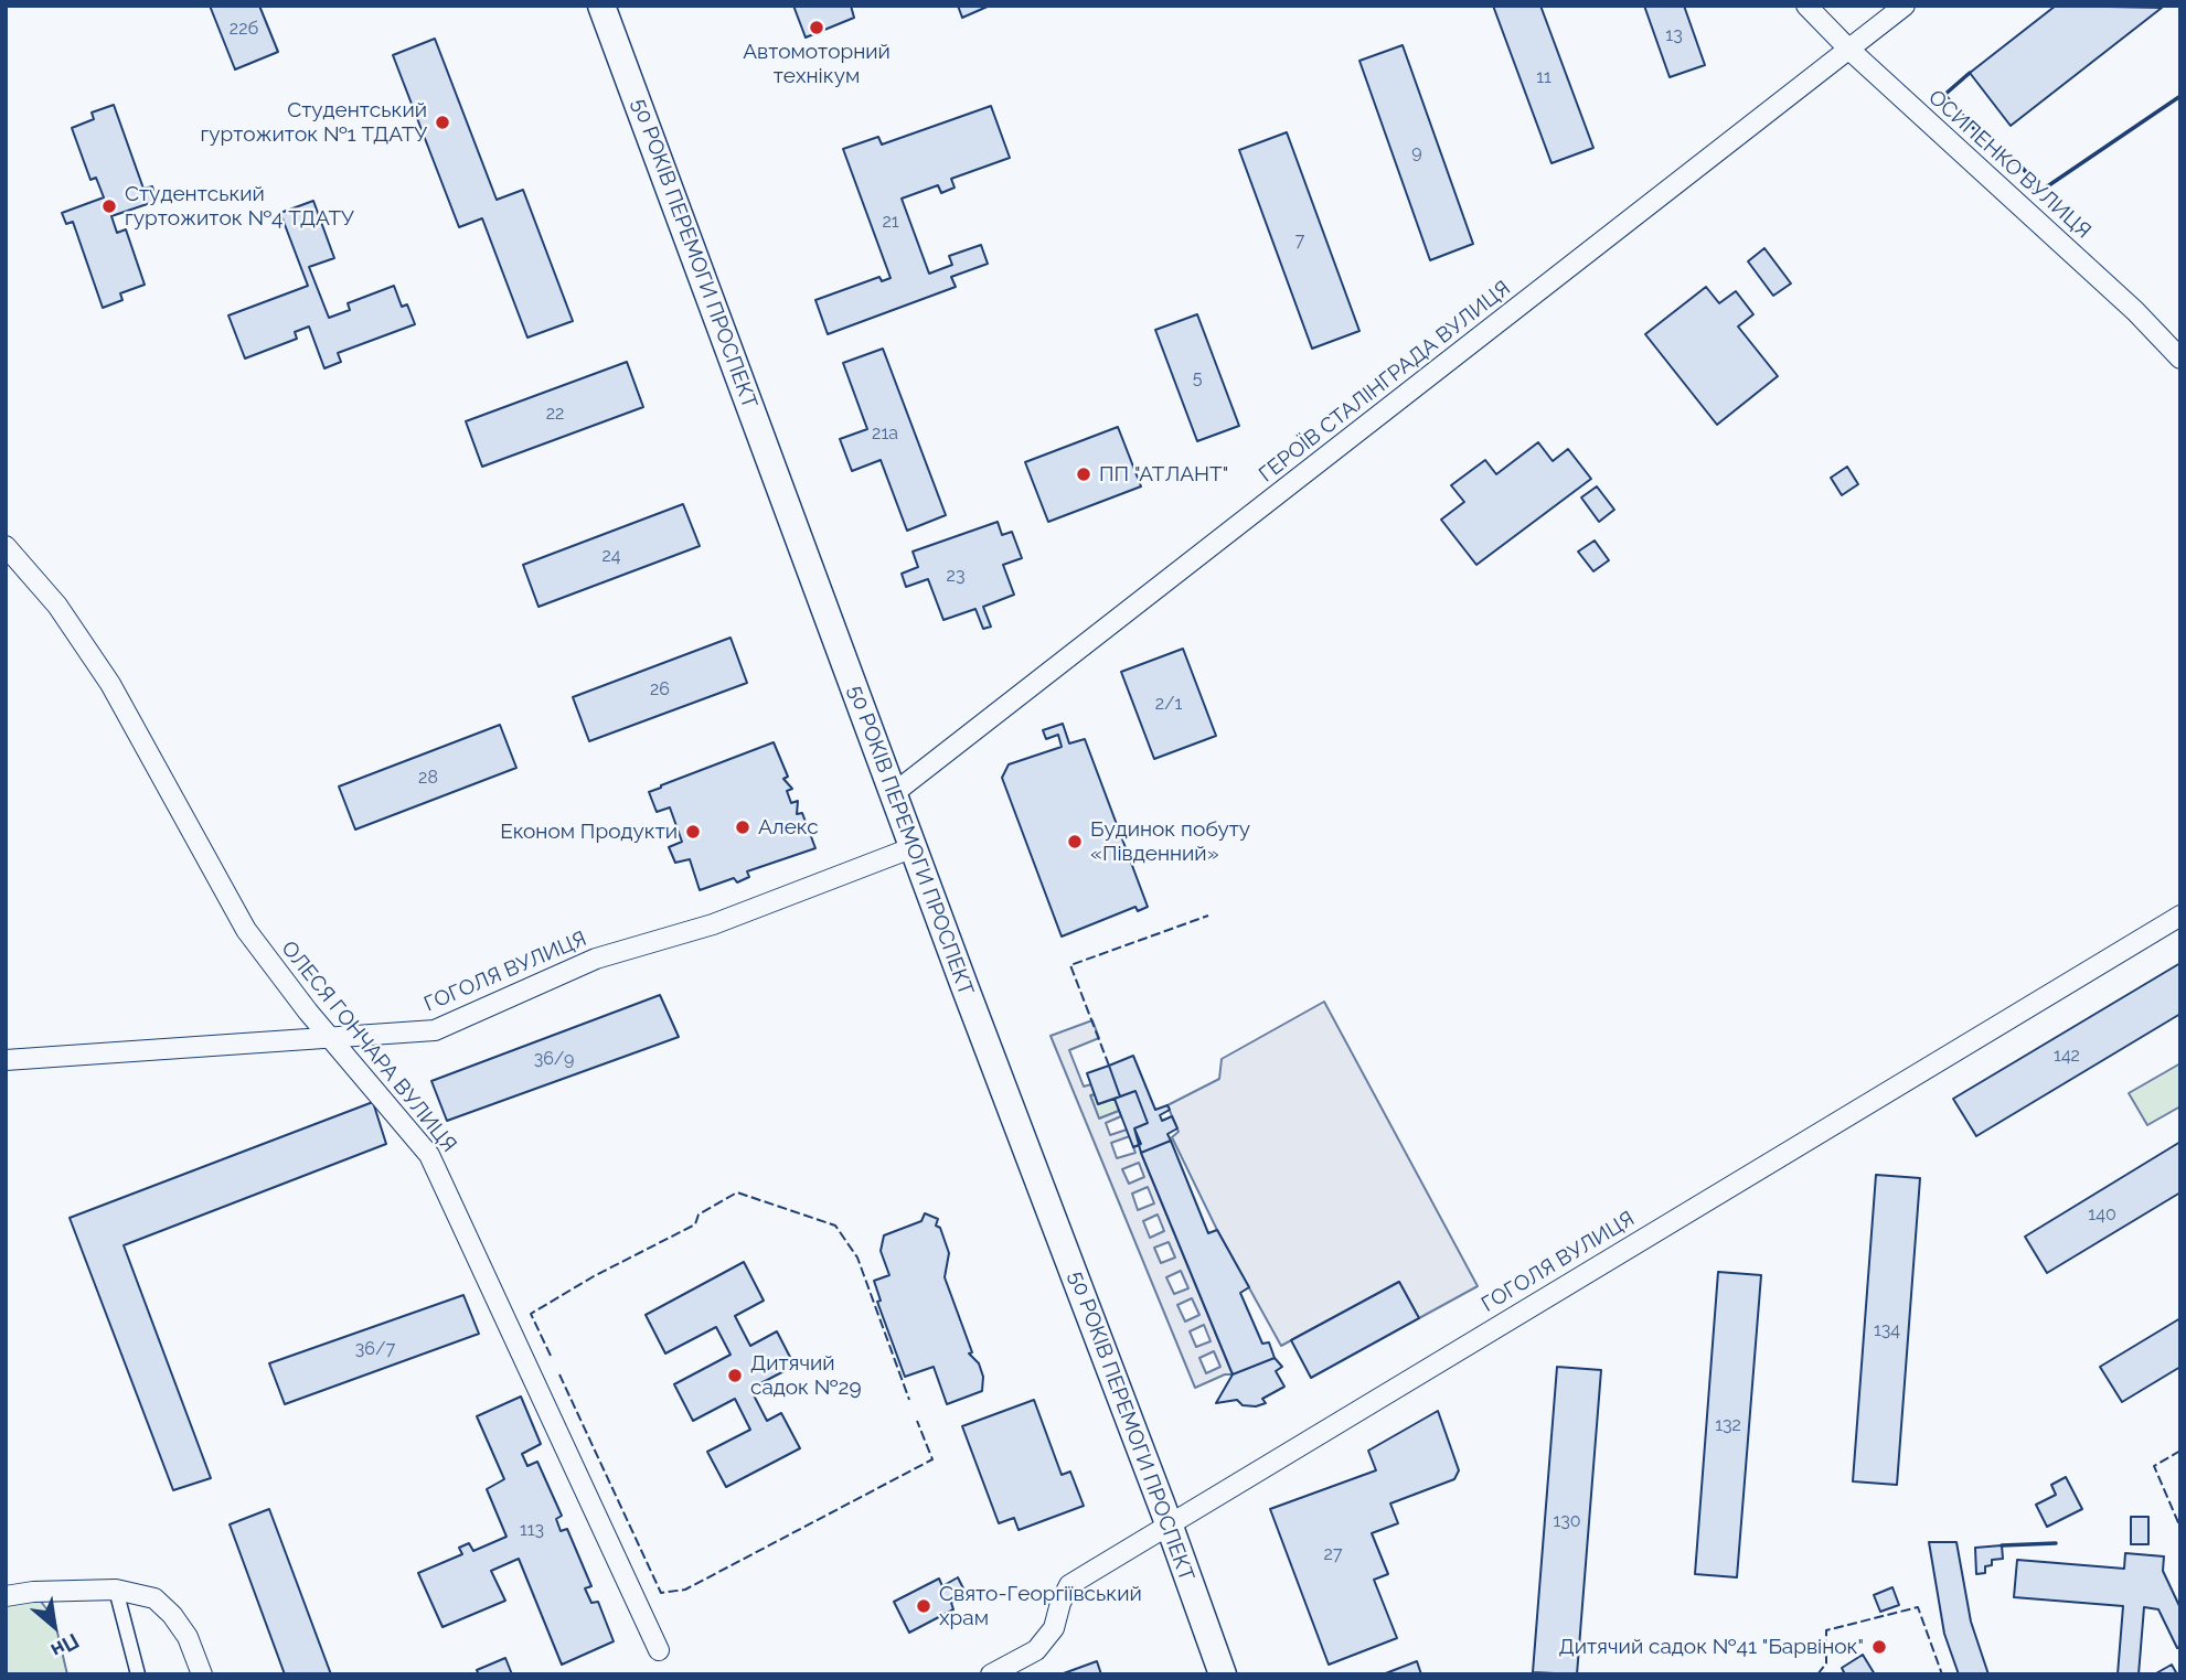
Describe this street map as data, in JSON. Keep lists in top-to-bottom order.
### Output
{
  "streets": {
    "main road": ["50 РОКІВ ПЕРЕМОГИ ПРОСПЕКТ"],
    "street": [
      "ОСИПЕНКО ВУЛИЦЯ",
      "ГЕРОЇВ СТАЛІНГРАДА ВУЛИЦЯ",
      "ГОГОЛЯ ВУЛИЦЯ",
      "ОЛЕСЯ ГОНЧАРА ВУЛИЦЯ"
    ]
  },
  "crossings": [
    ["ОСИПЕНКО ВУЛИЦЯ", "ГЕРОЇВ СТАЛІНГРАДА ВУЛИЦЯ"],
    ["50 РОКІВ ПЕРЕМОГИ ПРОСПЕКТ", "ГЕРОЇВ СТАЛІНГРАДА ВУЛИЦЯ"],
    ["50 РОКІВ ПЕРЕМОГИ ПРОСПЕКТ", "ГОГОЛЯ ВУЛИЦЯ"],
    ["ГОГОЛЯ ВУЛИЦЯ", "ОЛЕСЯ ГОНЧАРА ВУЛИЦЯ"]
  ],
  "places": [
    "Автомоторний технікум",
    "Студентський гуртожиток №1 ТДАТУ",
    "Студентський гуртожиток №4 ТДАТУ",
    "ПП \"АТЛАНТ\"",
    "Алекс",
    "Економ Продукти",
    "Будинок побуту «Південний»",
    "Дитячий садок №29",
    "Свято-Георгіївський храм",
    "Дитячий садок №41 \"Барвінок\""
  ],
  "house_numbers": [
    "22б",
    "13",
    "11",
    "9",
    "21",
    "7",
    "5",
    "22",
    "21а",
    "24",
    "23",
    "26",
    "2/1",
    "28",
    "142",
    "36/9",
    "140",
    "134",
    "36/7",
    "132",
    "130",
    "113",
    "27"
  ],
  "north": "bottom right"
}
